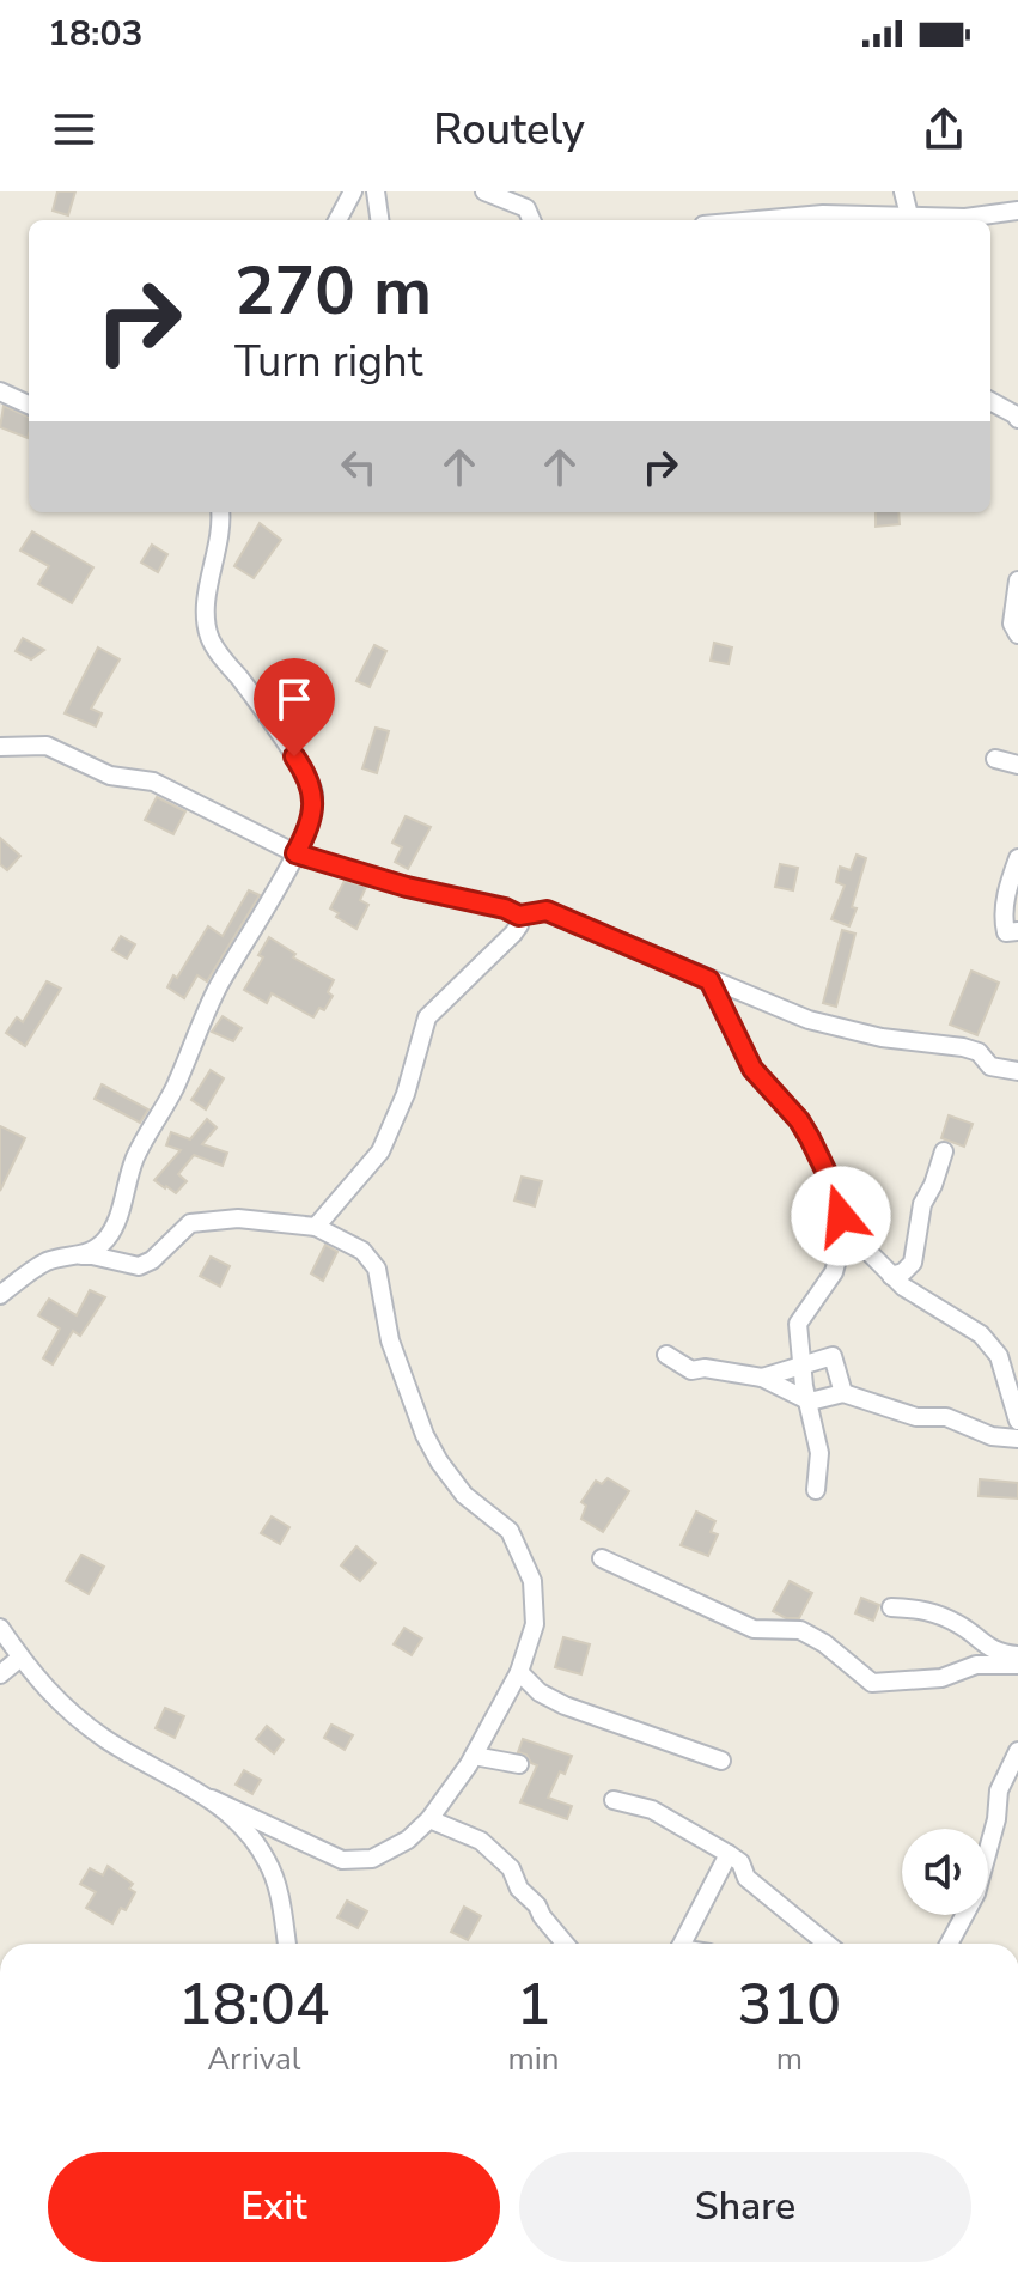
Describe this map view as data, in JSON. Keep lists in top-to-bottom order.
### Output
{
  "page": {
    "status": "18:03",
    "header": "Routely",
    "turn": ["270 m", "Turn right"],
    "eta": [
      "18:04",
      "Arrival",
      "1",
      "min",
      "310",
      "m"
    ],
    "buttons": ["Exit", "Share"]
  }
}
